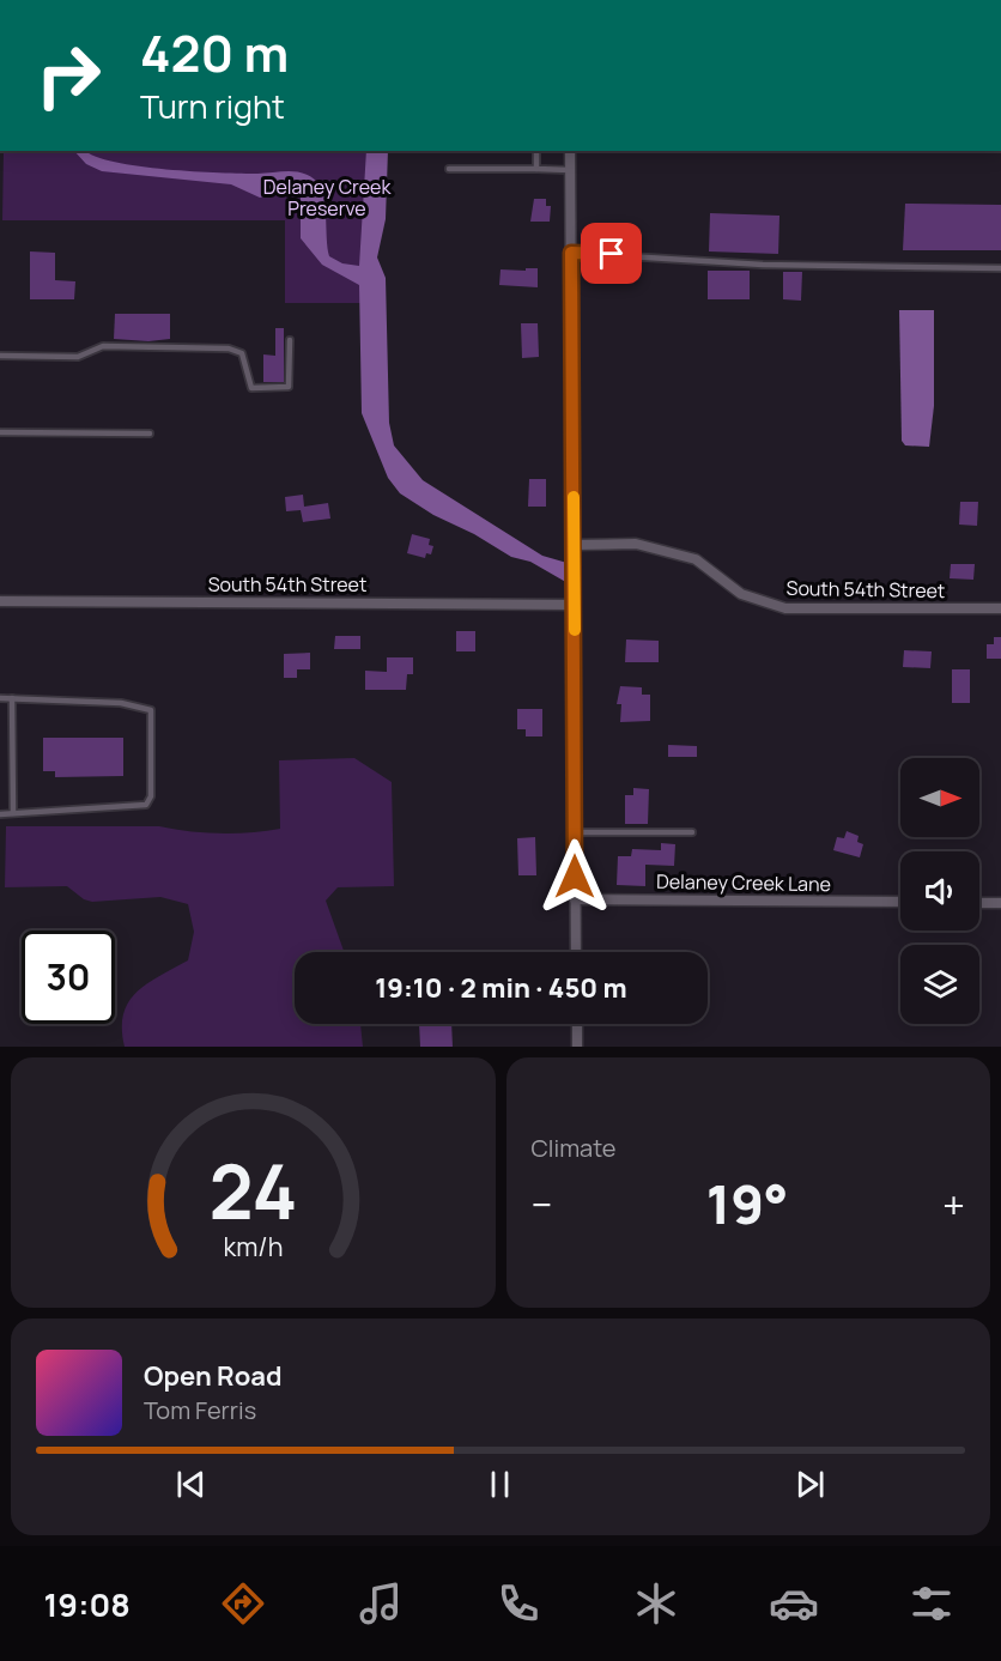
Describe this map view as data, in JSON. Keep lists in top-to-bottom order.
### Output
{
  "streets": {
    "street": ["South 54th Street", "Delaney Creek Lane"]
  },
  "parks": ["Delaney Creek Preserve"],
  "north": "right",
  "page": {
    "turn": ["420 m", "Turn right"],
    "limit": "30",
    "trip": "19:10 · 2 min · 450 m",
    "tile": "Climate",
    "heat": ["−", "19°", "+"],
    "song": ["Open Road", "Tom Ferris"],
    "tabs": "19:08",
    "gauge": ["24", "km/h"]
  }
}
